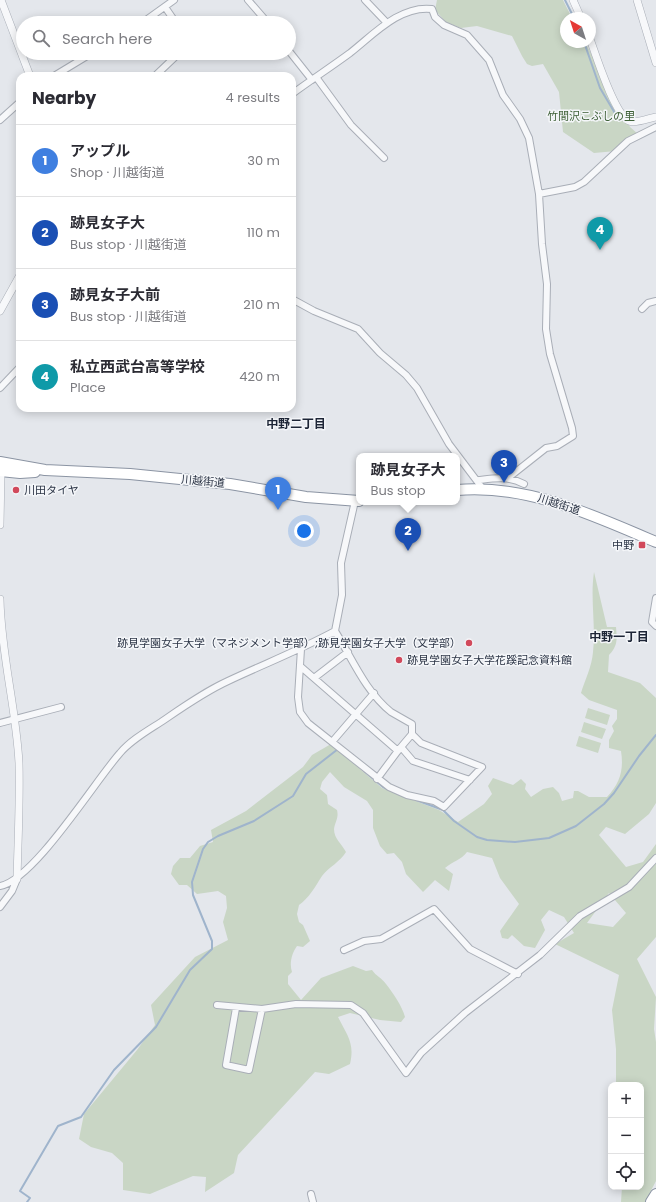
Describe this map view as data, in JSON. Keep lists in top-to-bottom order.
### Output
{
  "streets": {
    "highway": ["川越街道"]
  },
  "districts": ["中野二丁目", "中野一丁目"],
  "parks": ["竹間沢こぶしの里"],
  "places": {
    "other": ["川田タイヤ", "跡見学園女子大学（マネジメント学部）;跡見学園女子大学（文学部）", "跡見学園女子大学花蹊記念資料館"],
    "transit": ["中野"]
  },
  "north": "top left",
  "page": {
    "search": "Search here",
    "heading": ["Nearby", "4 results"],
    "list": [
      {
        "mark": "1",
        "name": "アップル",
        "note": "Shop · 川越街道",
        "value": "30 m"
      },
      {
        "mark": "2",
        "name": "跡見女子大",
        "note": "Bus stop · 川越街道",
        "value": "110 m"
      },
      {
        "mark": "3",
        "name": "跡見女子大前",
        "note": "Bus stop · 川越街道",
        "value": "210 m"
      },
      {
        "mark": "4",
        "name": "私立西武台高等学校",
        "note": "Place",
        "value": "420 m"
      }
    ],
    "pins": [
      "4",
      "3",
      "1",
      "2"
    ],
    "popup": ["跡見女子大", "Bus stop"],
    "map_buttons": ["+", "−"]
  }
}
